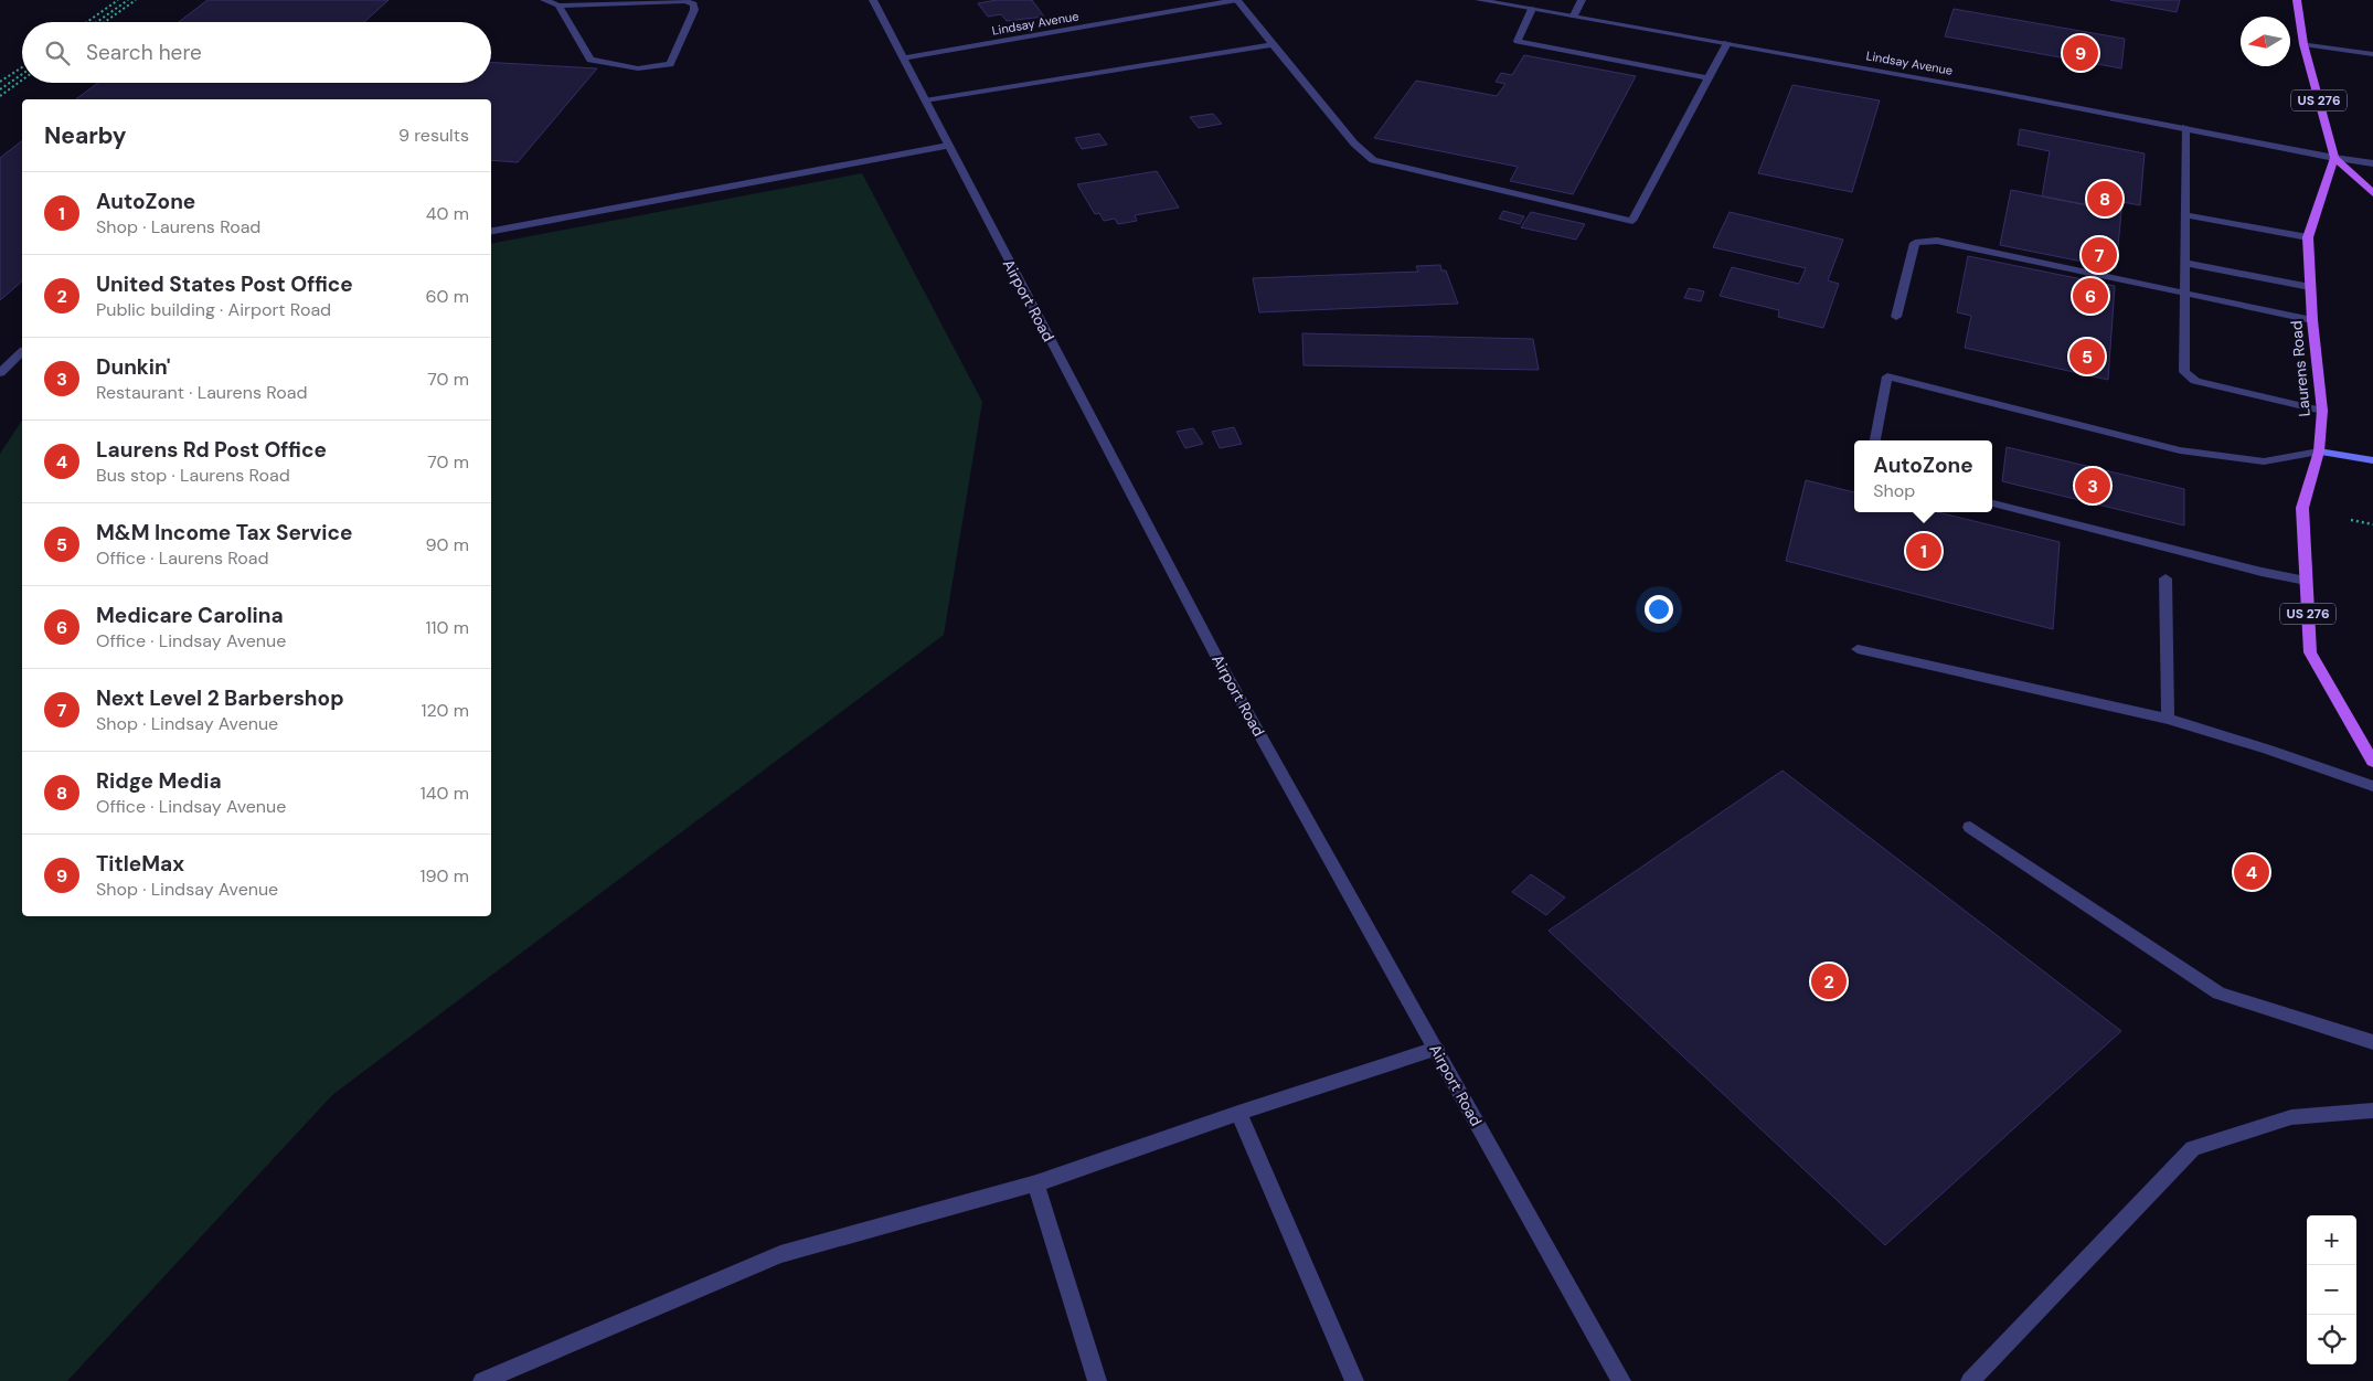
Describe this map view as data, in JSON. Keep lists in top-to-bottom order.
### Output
{
  "streets": {
    "main road": ["US 276", "Laurens Road"],
    "street": ["Lindsay Avenue", "Airport Road"]
  },
  "crossings": [
    ["Lindsay Avenue", "US 276"],
    ["Lindsay Avenue", "Airport Road"],
    ["Lindsay Avenue", "Laurens Road"],
    ["US 276", "Laurens Road"]
  ],
  "north": "left",
  "page": {
    "search": "Search here",
    "pins": [
      "9",
      "8",
      "7",
      "6",
      "5",
      "3",
      "1",
      "4",
      "2"
    ],
    "heading": ["Nearby", "9 results"],
    "list": [
      {
        "mark": "1",
        "name": "AutoZone",
        "note": "Shop · Laurens Road",
        "value": "40 m"
      },
      {
        "mark": "2",
        "name": "United States Post Office",
        "note": "Public building · Airport Road",
        "value": "60 m"
      },
      {
        "mark": "3",
        "name": "Dunkin'",
        "note": "Restaurant · Laurens Road",
        "value": "70 m"
      },
      {
        "mark": "4",
        "name": "Laurens Rd Post Office",
        "note": "Bus stop · Laurens Road",
        "value": "70 m"
      },
      {
        "mark": "5",
        "name": "M&M Income Tax Service",
        "note": "Office · Laurens Road",
        "value": "90 m"
      },
      {
        "mark": "6",
        "name": "Medicare Carolina",
        "note": "Office · Lindsay Avenue",
        "value": "110 m"
      },
      {
        "mark": "7",
        "name": "Next Level 2 Barbershop",
        "note": "Shop · Lindsay Avenue",
        "value": "120 m"
      },
      {
        "mark": "8",
        "name": "Ridge Media",
        "note": "Office · Lindsay Avenue",
        "value": "140 m"
      },
      {
        "mark": "9",
        "name": "TitleMax",
        "note": "Shop · Lindsay Avenue",
        "value": "190 m"
      }
    ],
    "popup": ["AutoZone", "Shop"],
    "map_buttons": ["+", "−"]
  }
}
